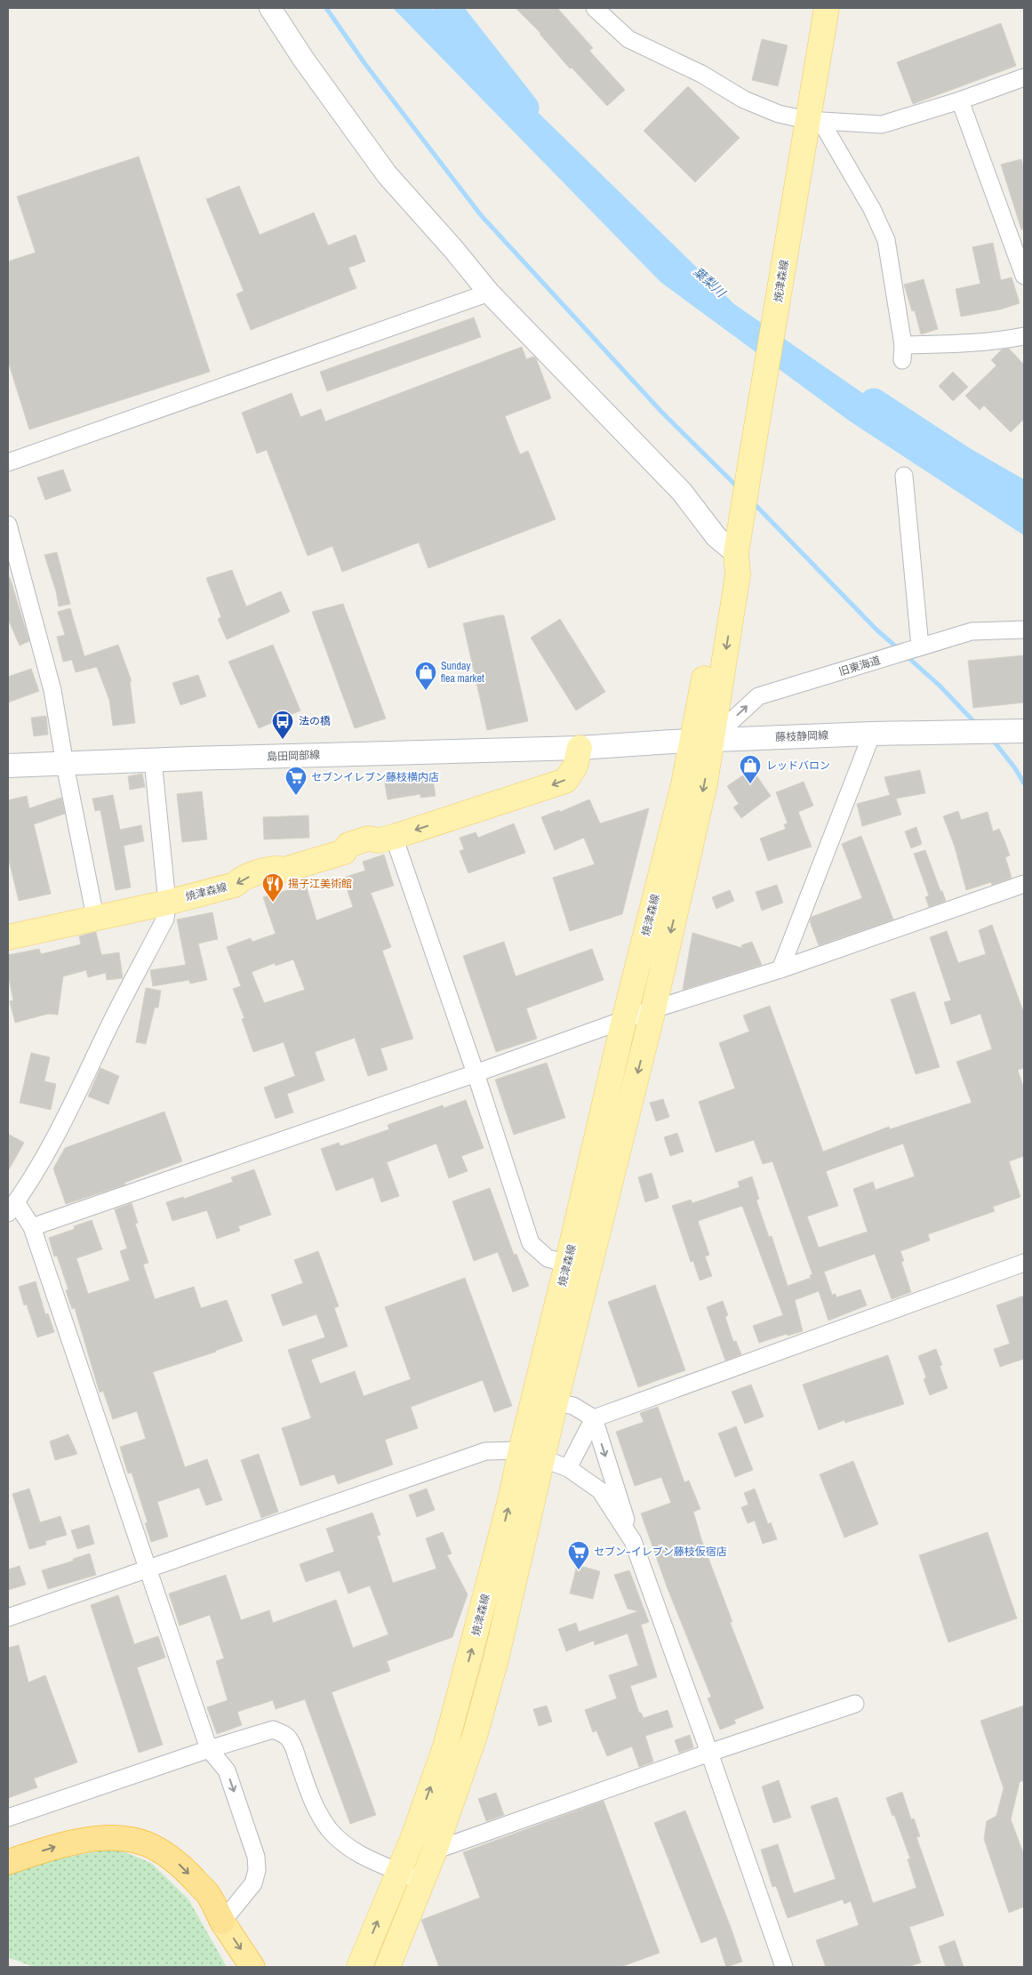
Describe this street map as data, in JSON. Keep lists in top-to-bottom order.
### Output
{
  "streets": {
    "main road": ["焼津森線", "藤枝静岡線", "島田岡部線"],
    "street": ["旧東海道"]
  },
  "crossings": [
    ["焼津森線", "旧東海道"],
    ["焼津森線", "藤枝静岡線"],
    ["焼津森線", "島田岡部線"],
    ["旧東海道", "藤枝静岡線"],
    ["藤枝静岡線", "島田岡部線"]
  ],
  "one_way": ["旧東海道"],
  "water": ["葉梨川"],
  "places": {
    "shop": ["Sunday flea market", "レッドバロン"],
    "bus stop": ["法の橋"],
    "supermarket": ["セブンイレブン藤枝横内店", "セブン−イレブン藤枝仮宿店"],
    "restaurant": ["揚子江美術館"]
  }
}
